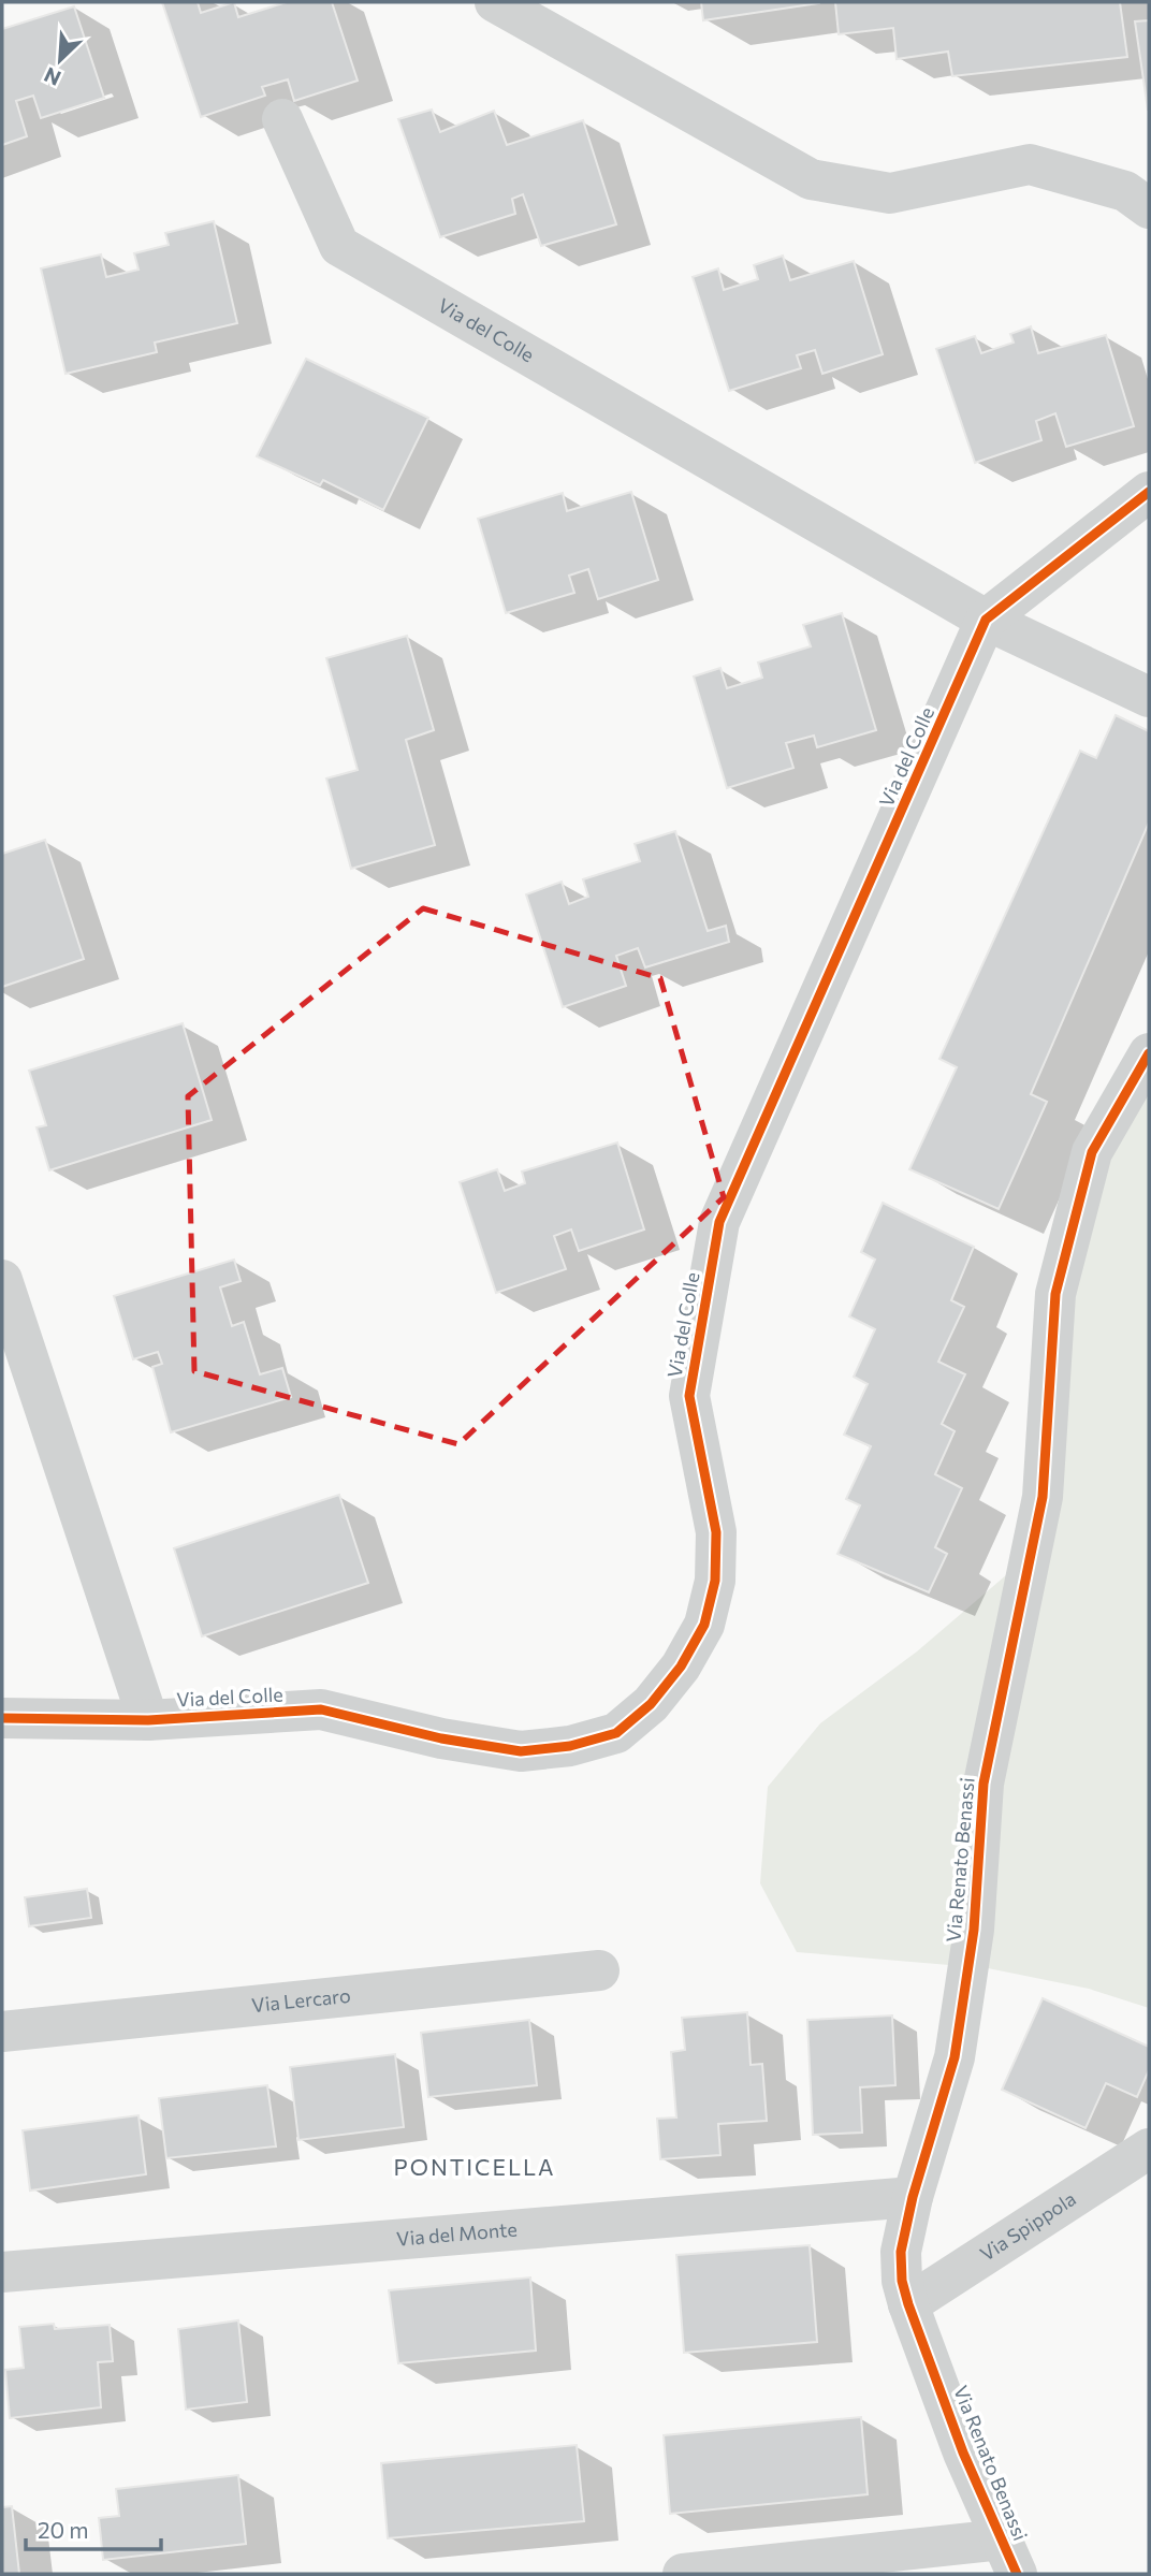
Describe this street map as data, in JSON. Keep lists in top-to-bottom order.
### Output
{
  "streets": {
    "street": [
      "Via del Colle",
      "Via Renato Benassi",
      "Via Lercaro",
      "Via Spippola",
      "Via del Monte"
    ]
  },
  "crossings": [
    ["Via Renato Benassi", "Via Spippola"],
    ["Via Renato Benassi", "Via del Monte"]
  ],
  "districts": ["PONTICELLA"],
  "scale_bar": "20 m",
  "north": "bottom left"
}
